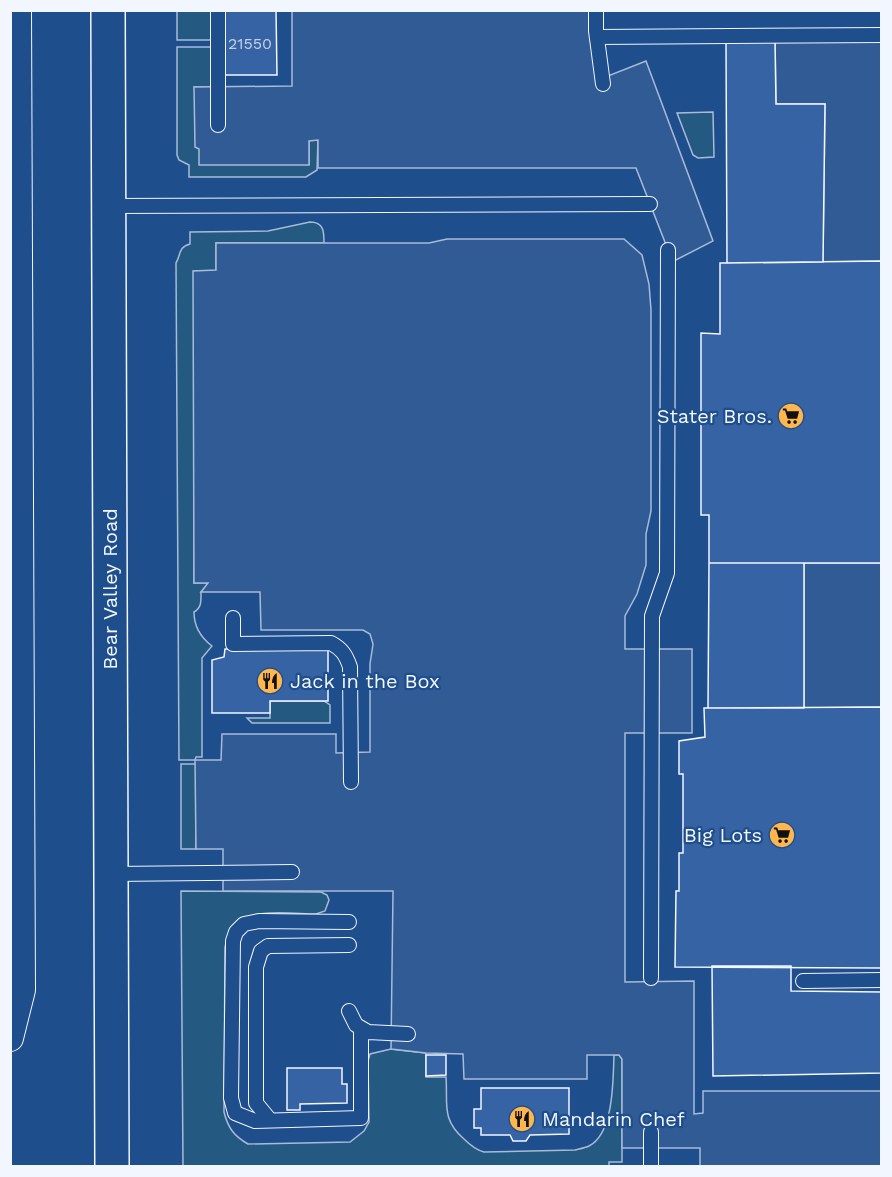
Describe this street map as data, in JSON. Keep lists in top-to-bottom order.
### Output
{
  "streets": {
    "main road": ["Bear Valley Road"]
  },
  "places": {
    "supermarket": ["Stater Bros.", "Big Lots"],
    "restaurant": ["Jack in the Box", "Mandarin Chef"]
  },
  "house_numbers": ["21550"]
}
